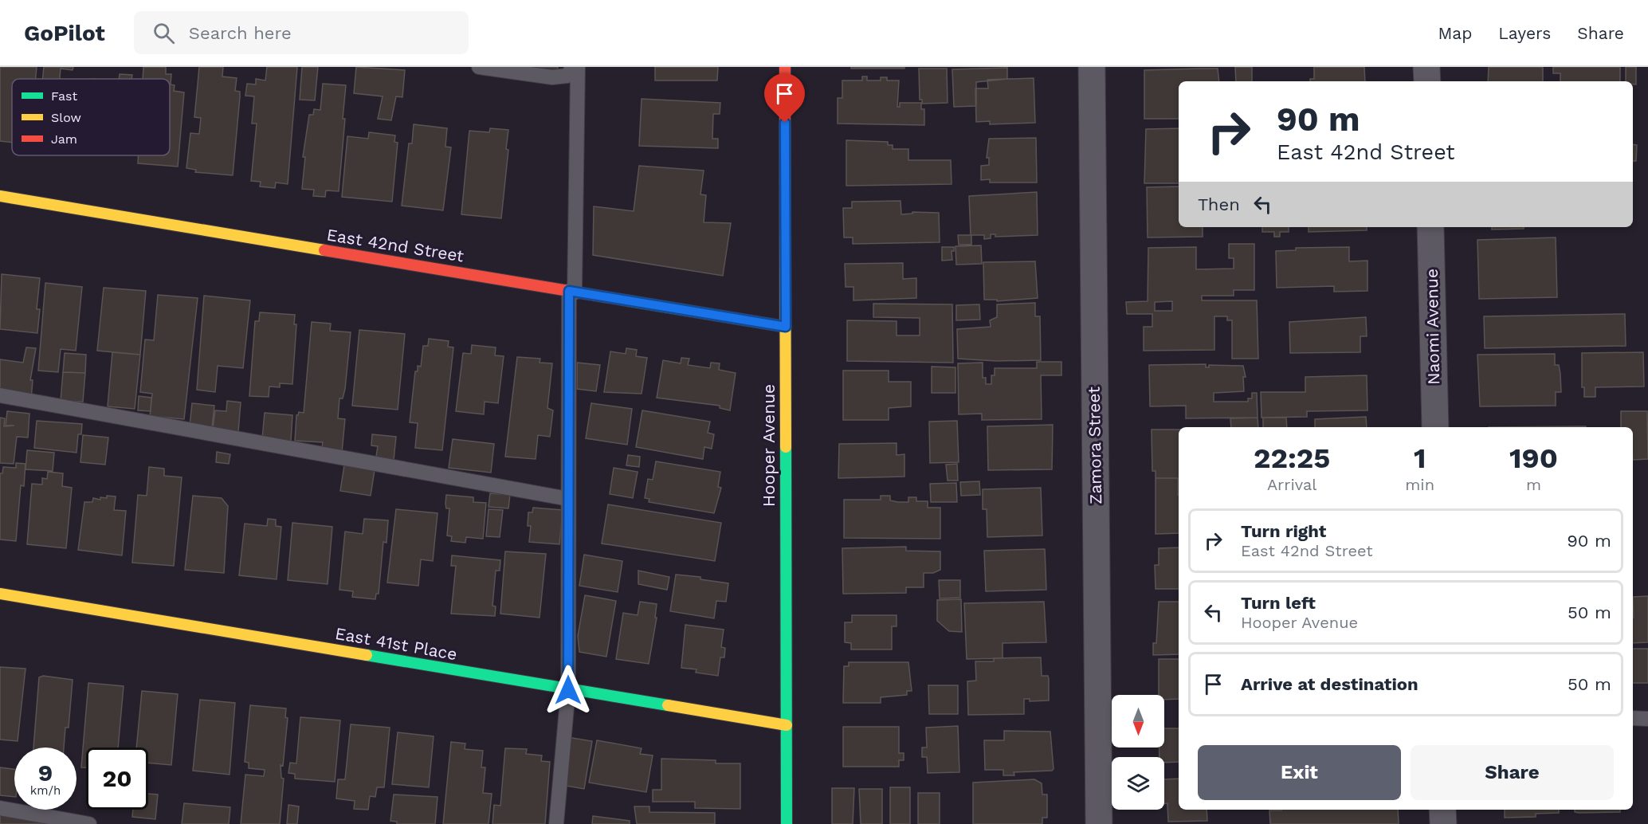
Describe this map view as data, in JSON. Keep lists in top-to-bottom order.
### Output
{
  "streets": {
    "street": [
      "East 42nd Street",
      "Naomi Avenue",
      "Hooper Avenue",
      "Zamora Street",
      "East 41st Place"
    ]
  },
  "crossings": [
    ["East 42nd Street", "Hooper Avenue"],
    ["Hooper Avenue", "East 41st Place"]
  ],
  "legend": ["Fast", "Slow", "Jam"],
  "north": "bottom",
  "page": {
    "header": "GoPilot",
    "search": "Search here",
    "nav": ["Map", "Layers", "Share"],
    "turn": ["90 m", "East 42nd Street"],
    "then": "Then",
    "eta": [
      "22:25",
      "Arrival",
      "1",
      "min",
      "190",
      "m"
    ],
    "list": [
      {
        "name": "Turn right",
        "note": "East 42nd Street",
        "value": "90 m"
      },
      {
        "name": "Turn left",
        "note": "Hooper Avenue",
        "value": "50 m"
      },
      {
        "name": "Arrive at destination",
        "value": "50 m"
      }
    ],
    "buttons": ["Exit", "Share"],
    "speed": "9 km/h",
    "limit": "20"
  }
}
